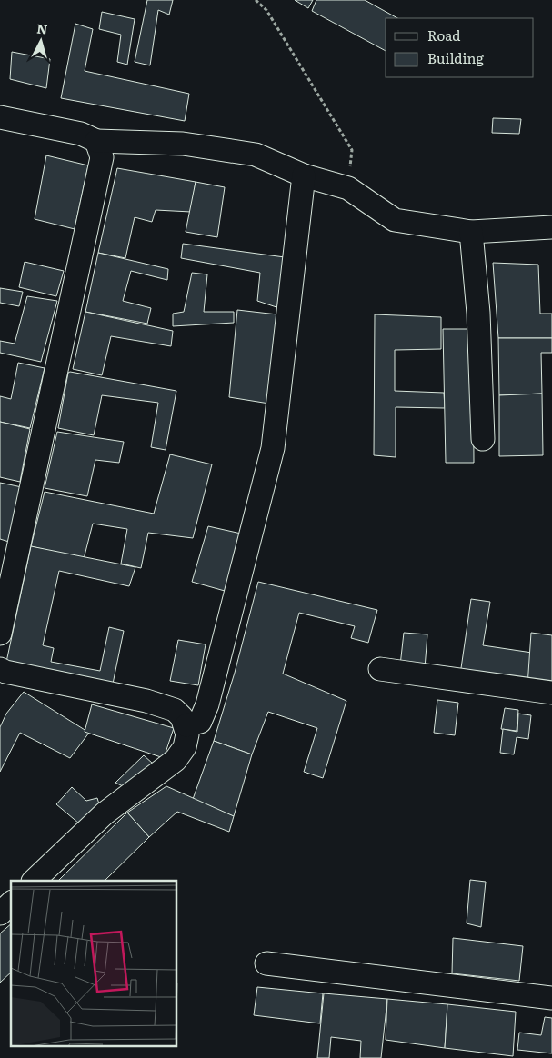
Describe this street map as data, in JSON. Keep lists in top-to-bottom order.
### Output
{
  "legend": ["Road", "Building"],
  "north": "top"
}
